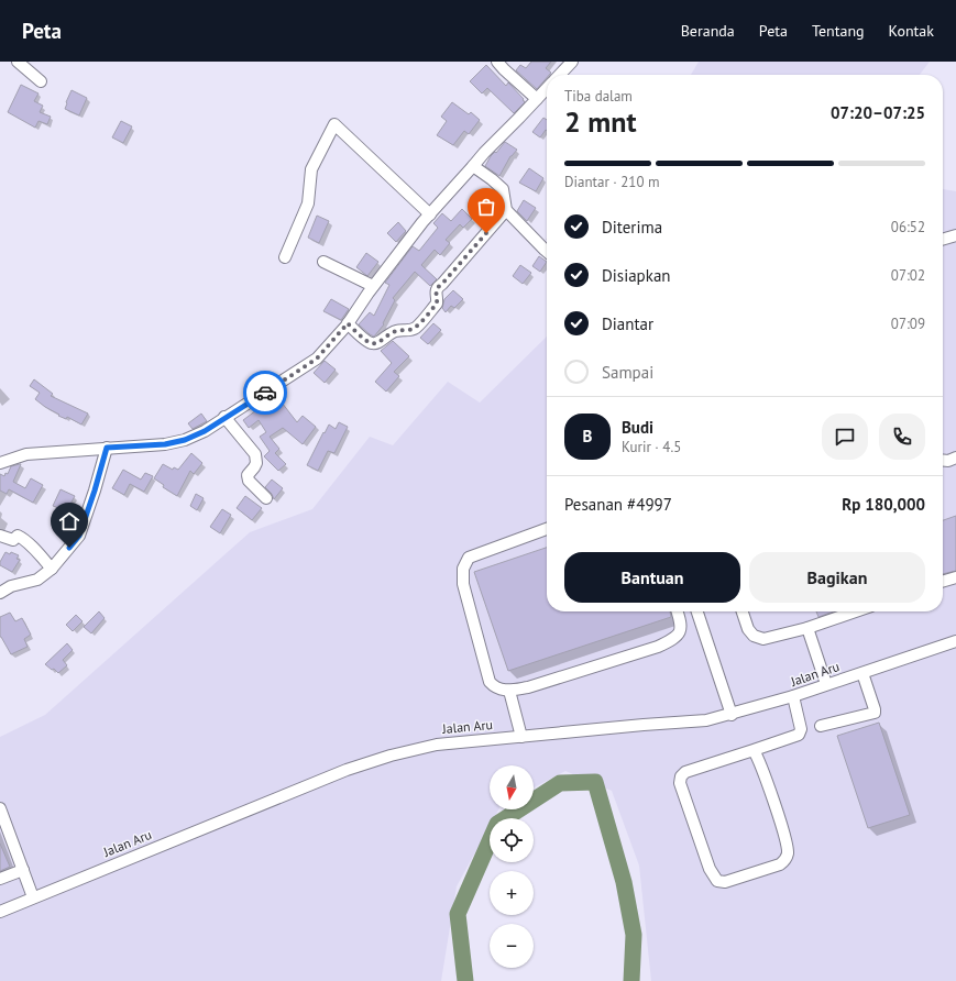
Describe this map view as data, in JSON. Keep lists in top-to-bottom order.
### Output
{
  "streets": {
    "street": ["Jalan Aru"]
  },
  "north": "bottom",
  "page": {
    "header": "Peta",
    "nav": [
      "Beranda",
      "Peta",
      "Tentang",
      "Kontak"
    ],
    "heading": ["2 mnt", "Tiba dalam", "07:20–07:25"],
    "panel": [
      "Budi",
      "Kurir · 4.5",
      "Pesanan #4997",
      "Rp 180,000"
    ],
    "bar": "Diantar · 210 m",
    "list": [
      ["Diterima", "06:52"],
      ["Disiapkan", "07:02"],
      ["Diantar", "07:09"],
      "Sampai"
    ],
    "round": "B",
    "buttons": ["Bantuan", "Bagikan"],
    "map_buttons": ["+", "−"]
  }
}
